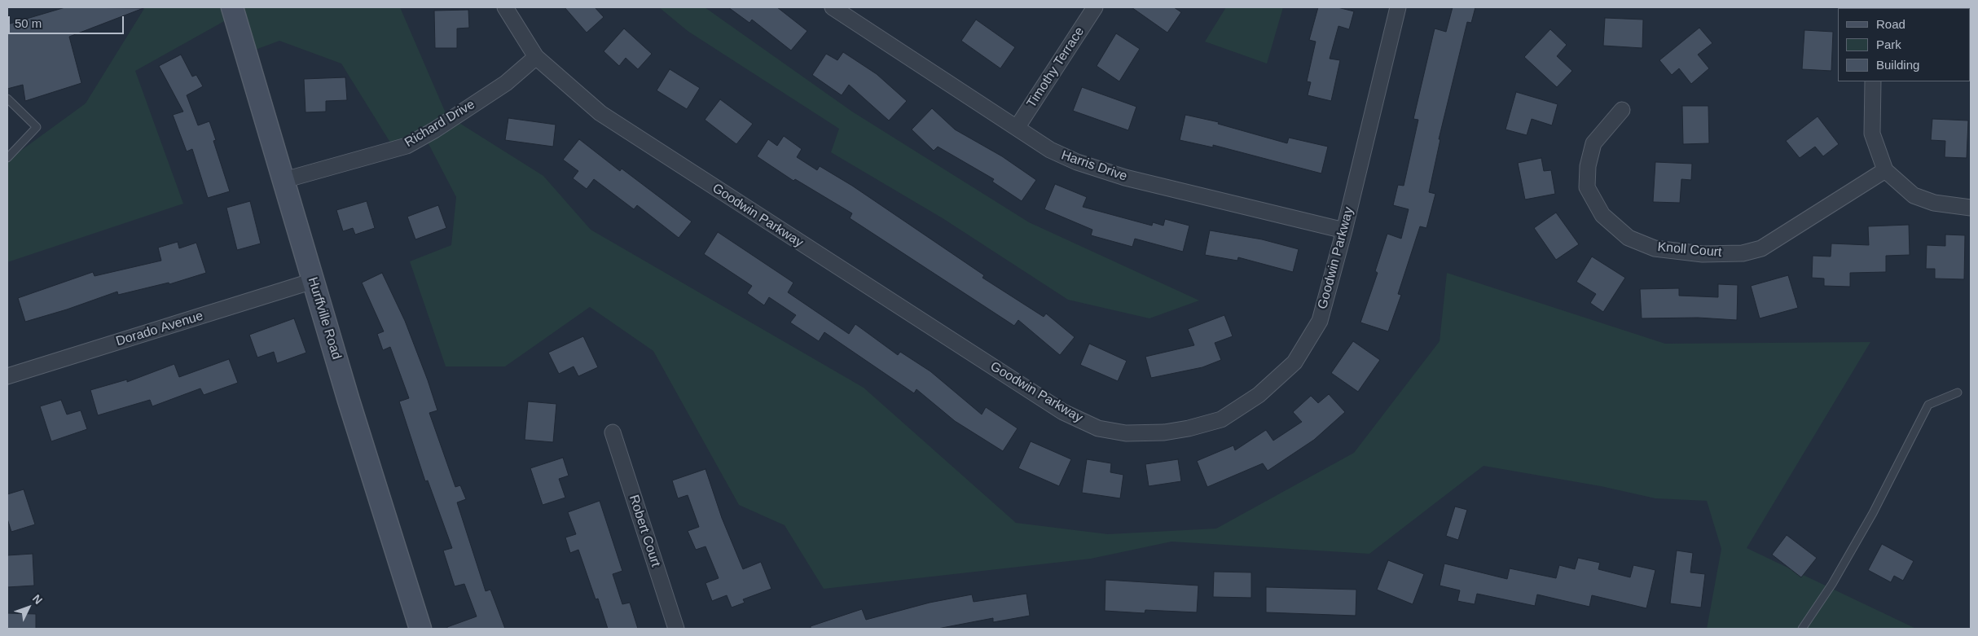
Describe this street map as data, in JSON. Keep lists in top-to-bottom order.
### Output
{
  "streets": {
    "street": [
      "Timothy Terrace",
      "Richard Drive",
      "Harris Drive",
      "Goodwin Parkway",
      "Knoll Court",
      "Hurffville Road",
      "Dorado Avenue",
      "Robert Court"
    ]
  },
  "crossings": [
    ["Timothy Terrace", "Harris Drive"],
    ["Richard Drive", "Goodwin Parkway"],
    ["Richard Drive", "Hurffville Road"],
    ["Harris Drive", "Goodwin Parkway"],
    ["Hurffville Road", "Dorado Avenue"]
  ],
  "legend": ["Road", "Park", "Building"],
  "scale_bar": "50 m",
  "north": "top right"
}
